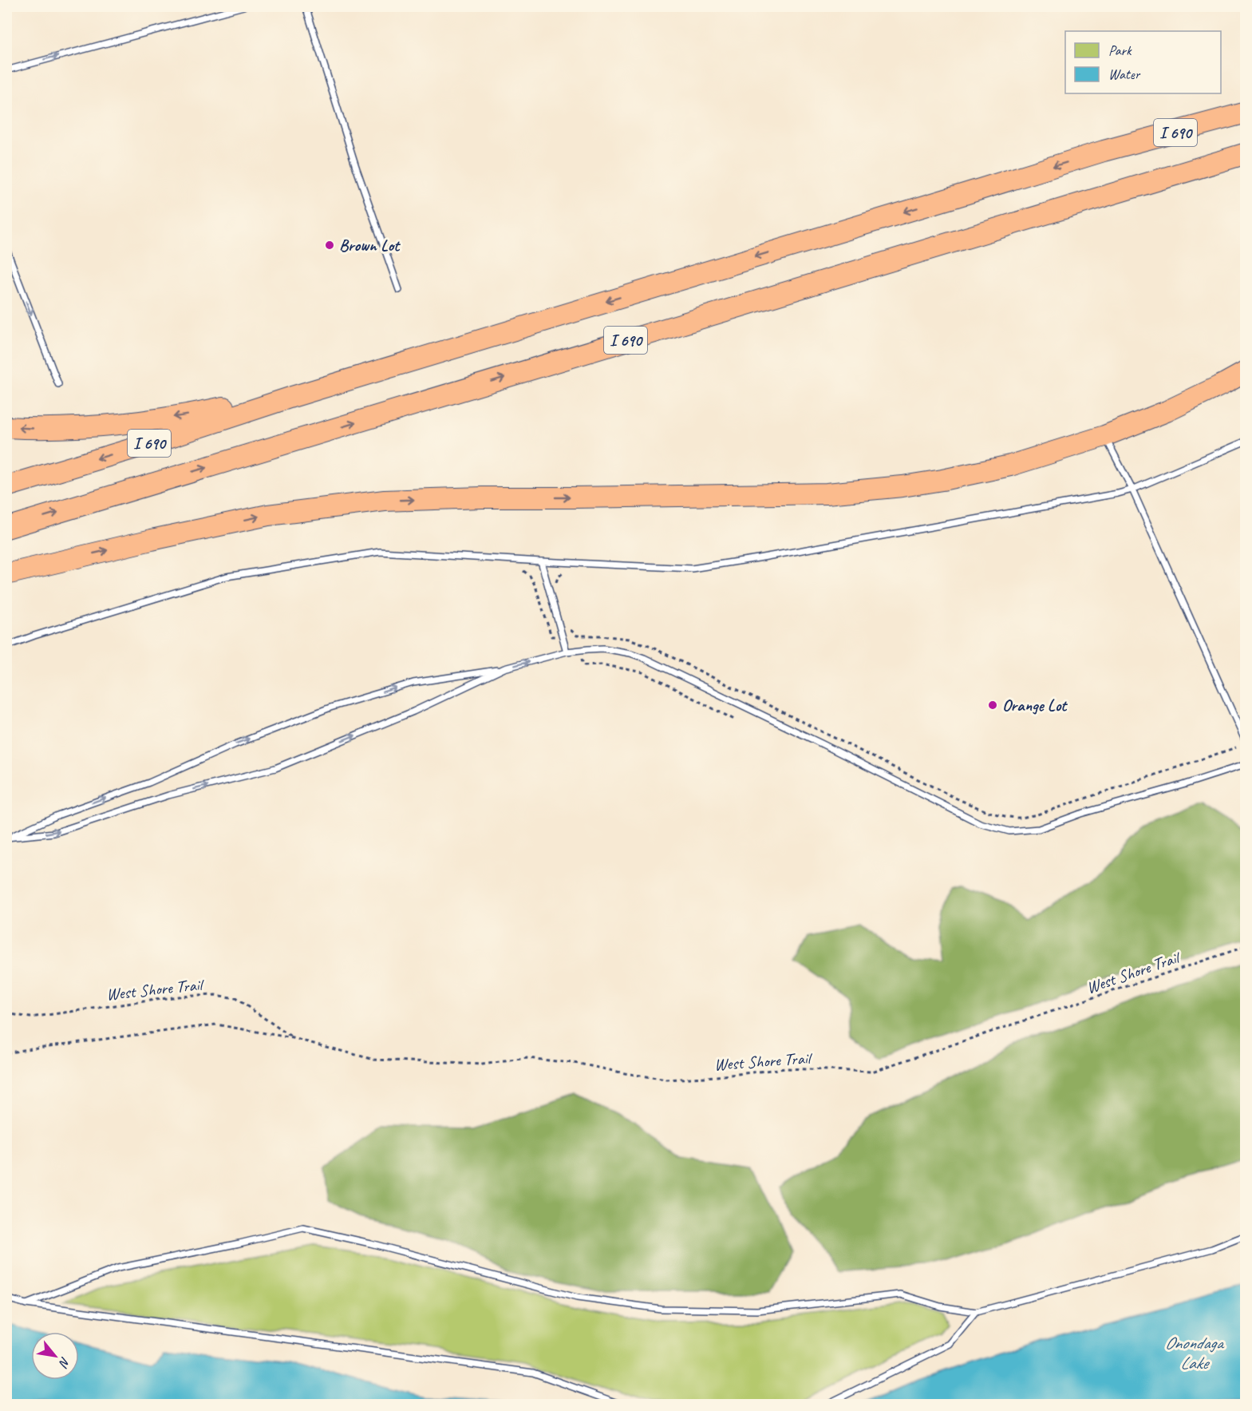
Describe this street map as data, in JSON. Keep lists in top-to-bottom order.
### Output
{
  "streets": {
    "highway": ["I 690"],
    "path": ["West Shore Trail"]
  },
  "water": ["Onondaga Lake"],
  "places": ["Brown Lot", "Orange Lot"],
  "legend": ["Park", "Water"],
  "north": "bottom right"
}
